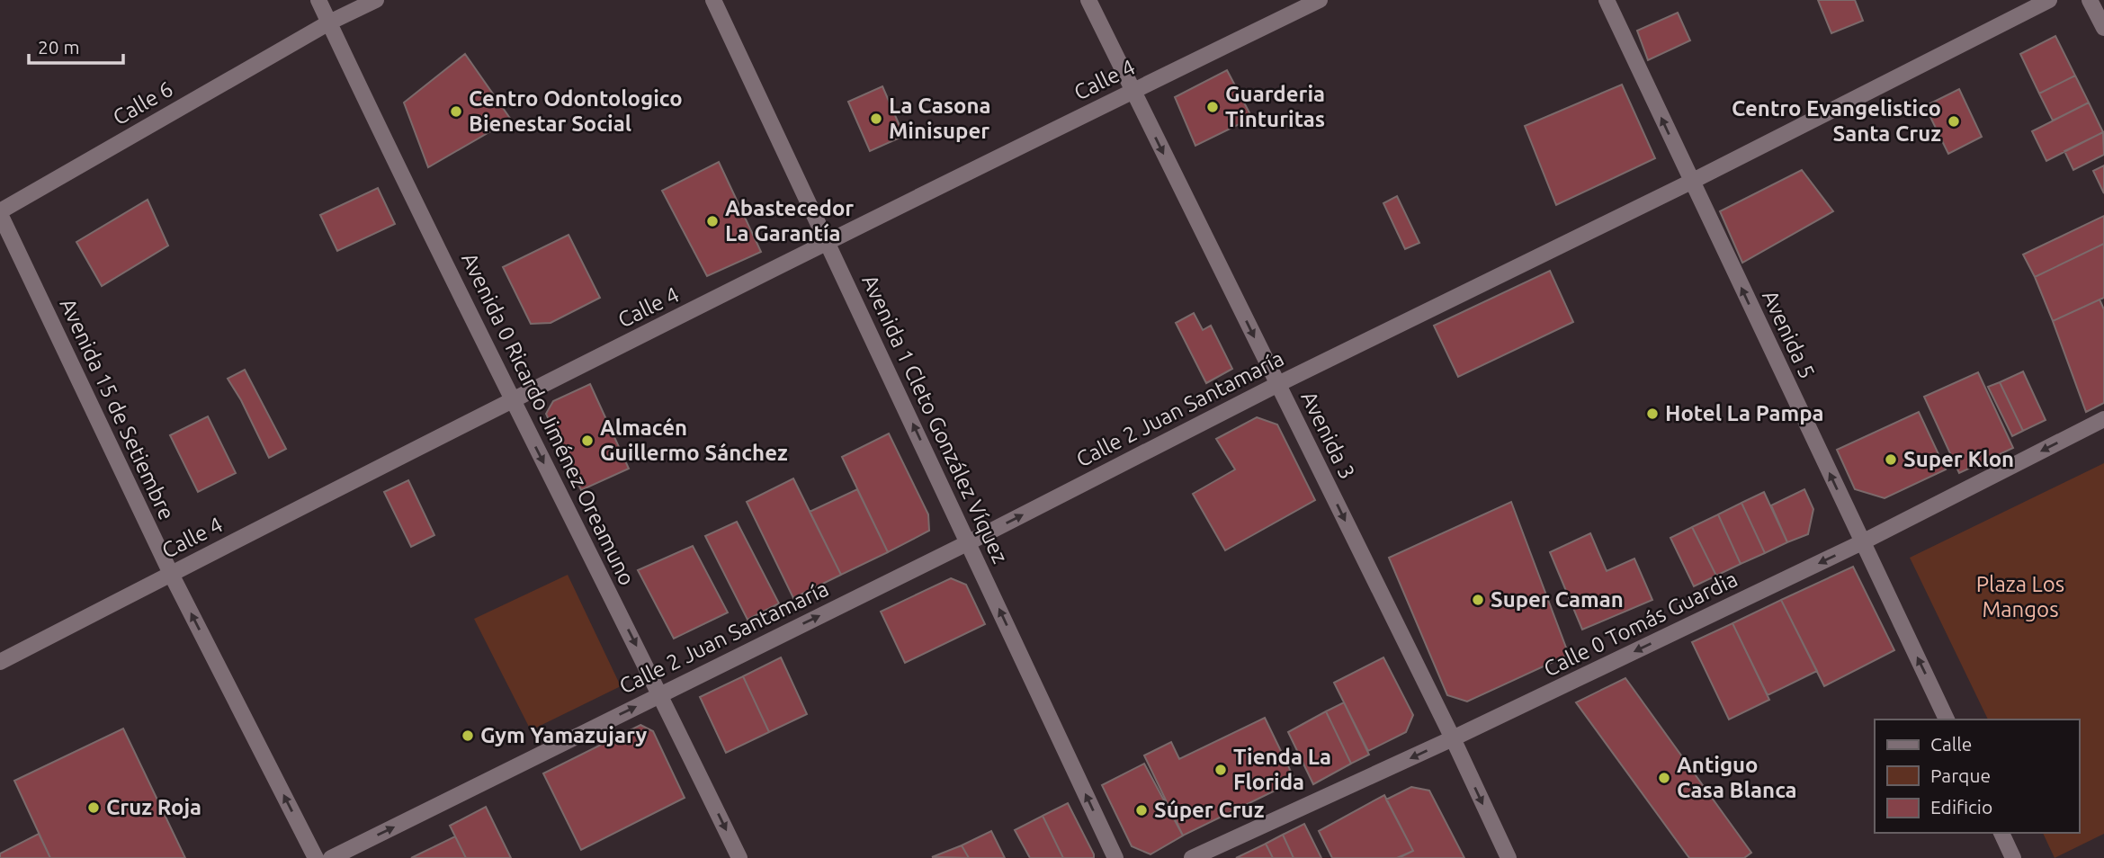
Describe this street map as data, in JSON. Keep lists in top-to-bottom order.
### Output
{
  "streets": {
    "street": [
      "Calle 4",
      "Calle 6",
      "Avenida 5",
      "Avenida 15 de Setiembre",
      "Calle 2 Juan Santamaría",
      "Avenida 0 Ricardo Jiménez Oreamuno",
      "Avenida 1 Cleto González Víquez",
      "Avenida 3",
      "Calle 0 Tomás Guardia"
    ]
  },
  "crossings": [
    ["Calle 4", "Avenida 15 de Setiembre"],
    ["Calle 4", "Avenida 0 Ricardo Jiménez Oreamuno"],
    ["Calle 4", "Avenida 1 Cleto González Víquez"],
    ["Calle 4", "Avenida 3"],
    ["Calle 6", "Avenida 15 de Setiembre"],
    ["Calle 6", "Avenida 0 Ricardo Jiménez Oreamuno"],
    ["Avenida 5", "Calle 2 Juan Santamaría"],
    ["Avenida 5", "Calle 0 Tomás Guardia"],
    ["Calle 2 Juan Santamaría", "Avenida 0 Ricardo Jiménez Oreamuno"],
    ["Calle 2 Juan Santamaría", "Avenida 1 Cleto González Víquez"],
    ["Calle 2 Juan Santamaría", "Avenida 3"],
    ["Avenida 3", "Calle 0 Tomás Guardia"]
  ],
  "one_way": [
    "Avenida 5",
    "Avenida 15 de Setiembre",
    "Calle 2 Juan Santamaría",
    "Avenida 0 Ricardo Jiménez Oreamuno",
    "Avenida 1 Cleto González Víquez",
    "Avenida 3",
    "Calle 0 Tomás Guardia"
  ],
  "parks": ["Plaza Los Mangos"],
  "places": [
    "Guarderia Tinturitas",
    "Centro Odontologico Bienestar Social",
    "La Casona Minisuper",
    "Centro Evangelistico Santa Cruz",
    "Abastecedor La Garantía",
    "Hotel La Pampa",
    "Almacén Guillermo Sánchez",
    "Super Klon",
    "Super Caman",
    "Gym Yamazujary",
    "Tienda La Florida",
    "Antiguo Casa Blanca",
    "Cruz Roja",
    "Súper Cruz"
  ],
  "legend": ["Calle", "Parque", "Edificio"],
  "scale_bar": "20 m"
}
